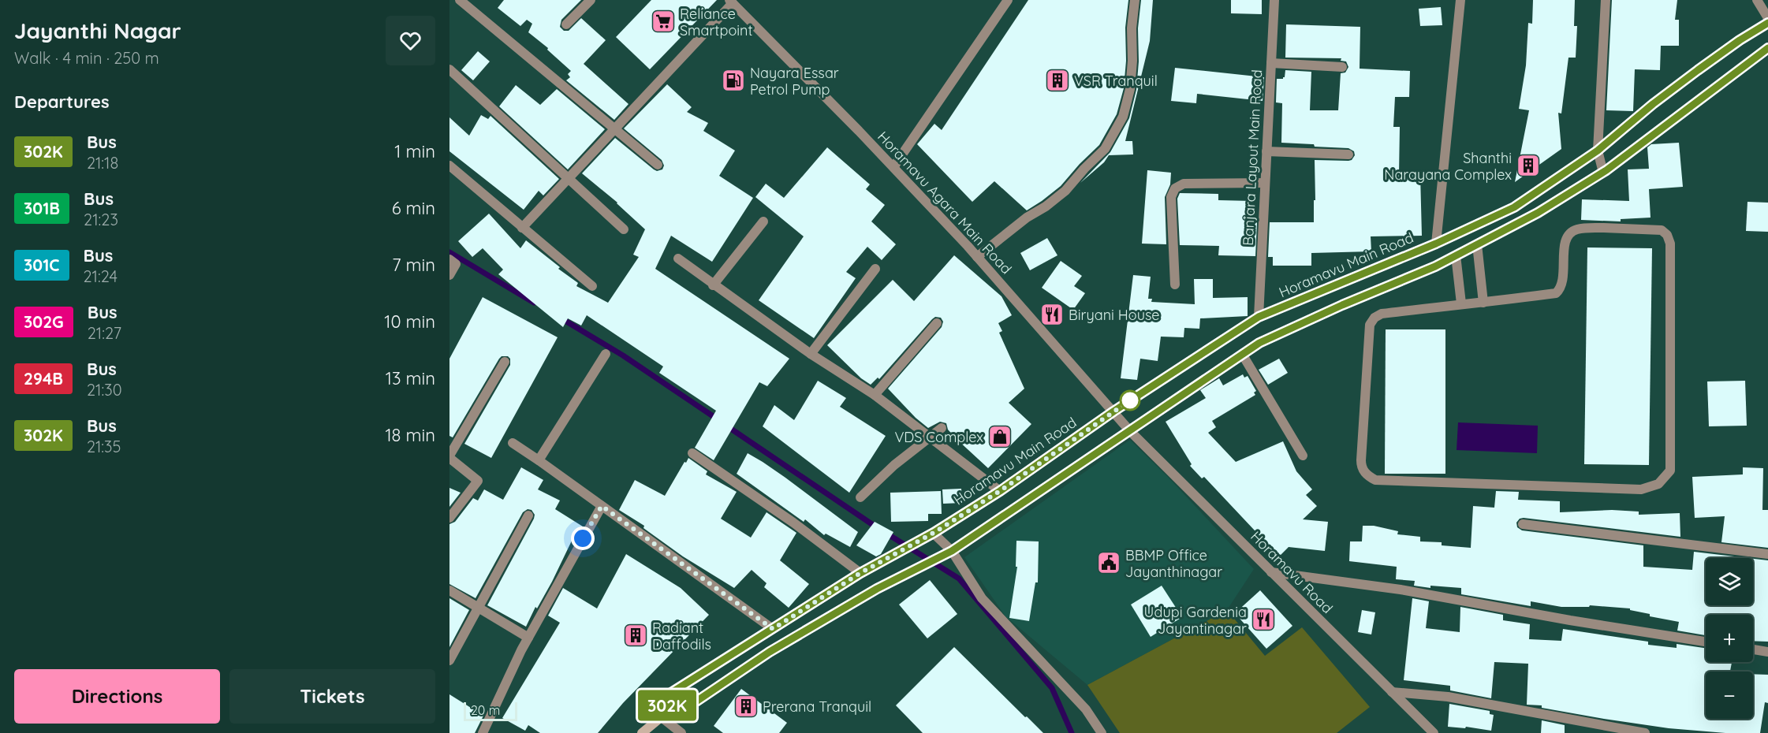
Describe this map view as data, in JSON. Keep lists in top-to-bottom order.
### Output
{
  "streets": {
    "main road": ["Horamavu Main Road"],
    "street": ["Banjara Layout Main Road", "Horamavu Agara Main Road", "Horamavu Road"]
  },
  "crossings": [
    ["Banjara Layout Main Road", "Horamavu Main Road"],
    ["Horamavu Agara Main Road", "Horamavu Main Road"],
    ["Horamavu Agara Main Road", "Horamavu Road"]
  ],
  "places": {
    "supermarket": ["Reliance Smartpoint"],
    "fuel station": ["Nayara Essar Petrol Pump"],
    "building": [
      "VSR Tranquil",
      "Shanthi Narayana Complex",
      "Radiant Daffodils",
      "Prerana Tranquil"
    ],
    "restaurant": ["Biryani House", "Udupi Gardenia Jayantinagar"],
    "shop": ["VDS Complex"],
    "public building": ["BBMP Office Jayanthinagar"]
  },
  "lines": ["bus line 302K"],
  "scale_bar": "20 m",
  "page": {
    "heading": [
      ["Jayanthi Nagar", "Walk · 4 min · 250 m"],
      "Departures"
    ],
    "on_map": "302K",
    "list": [
      {
        "mark": "302K",
        "name": "Bus",
        "note": "21:18",
        "value": "1 min"
      },
      {
        "mark": "301B",
        "name": "Bus",
        "note": "21:23",
        "value": "6 min"
      },
      {
        "mark": "301C",
        "name": "Bus",
        "note": "21:24",
        "value": "7 min"
      },
      {
        "mark": "302G",
        "name": "Bus",
        "note": "21:27",
        "value": "10 min"
      },
      {
        "mark": "294B",
        "name": "Bus",
        "note": "21:30",
        "value": "13 min"
      },
      {
        "mark": "302K",
        "name": "Bus",
        "note": "21:35",
        "value": "18 min"
      }
    ],
    "map_buttons": ["+", "−"],
    "buttons": ["Directions", "Tickets"],
    "scale": "20 m"
  }
}
